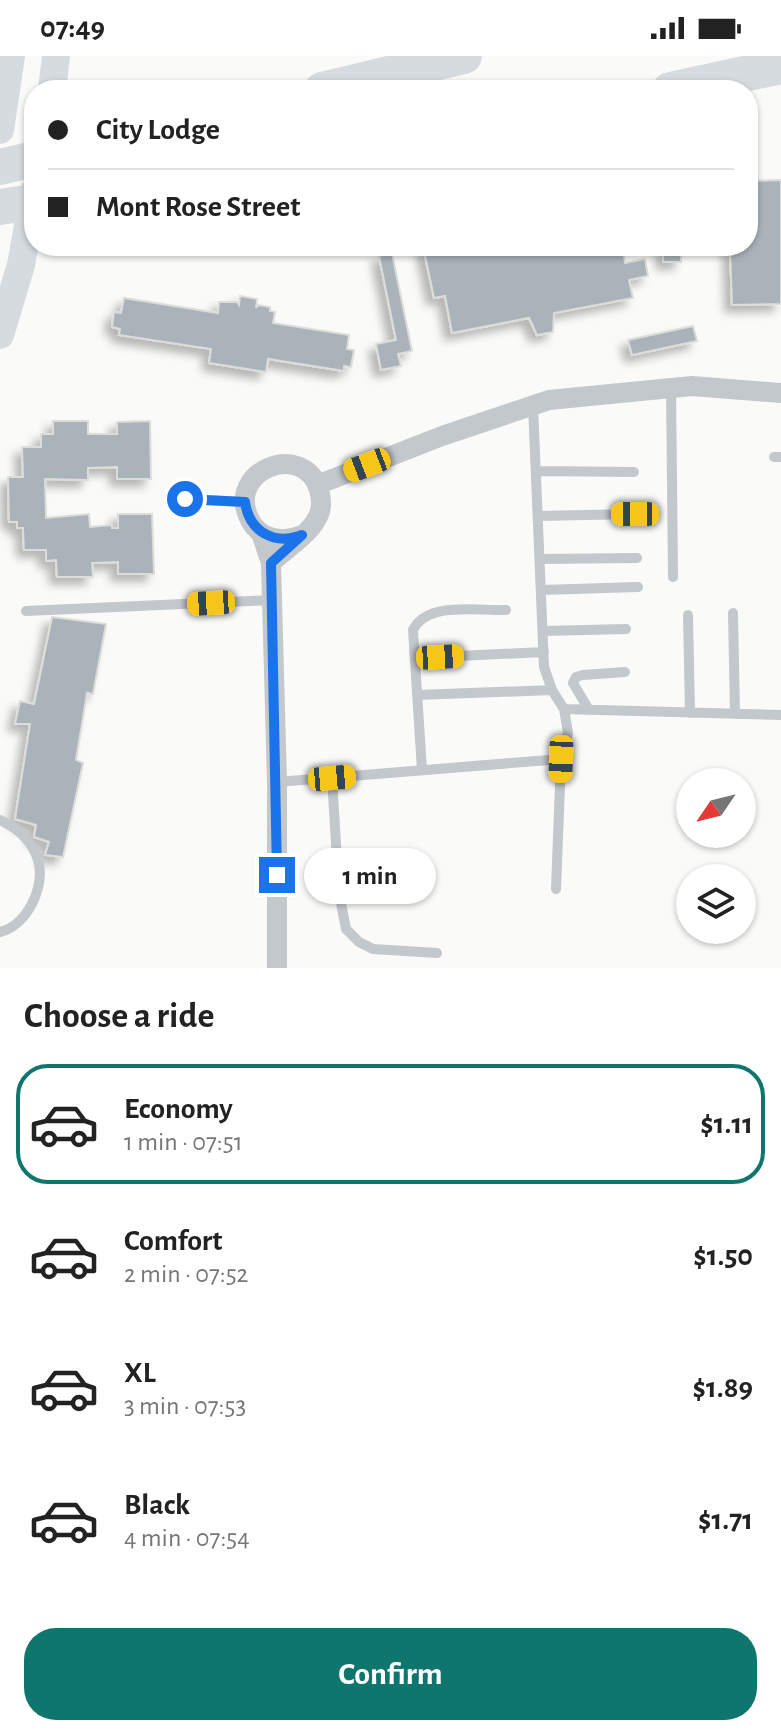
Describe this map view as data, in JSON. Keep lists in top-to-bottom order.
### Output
{
  "north": "bottom left",
  "page": {
    "status": "07:49",
    "banner": ["City Lodge", "Mont Rose Street"],
    "bubble": "1 min",
    "heading": "Choose a ride",
    "list": [
      {
        "name": "Economy",
        "note": "1 min · 07:51",
        "value": "$1.11"
      },
      {
        "name": "Comfort",
        "note": "2 min · 07:52",
        "value": "$1.50"
      },
      {
        "name": "XL",
        "note": "3 min · 07:53",
        "value": "$1.89"
      },
      {
        "name": "Black",
        "note": "4 min · 07:54",
        "value": "$1.71"
      }
    ],
    "buttons": "Confirm"
  }
}
